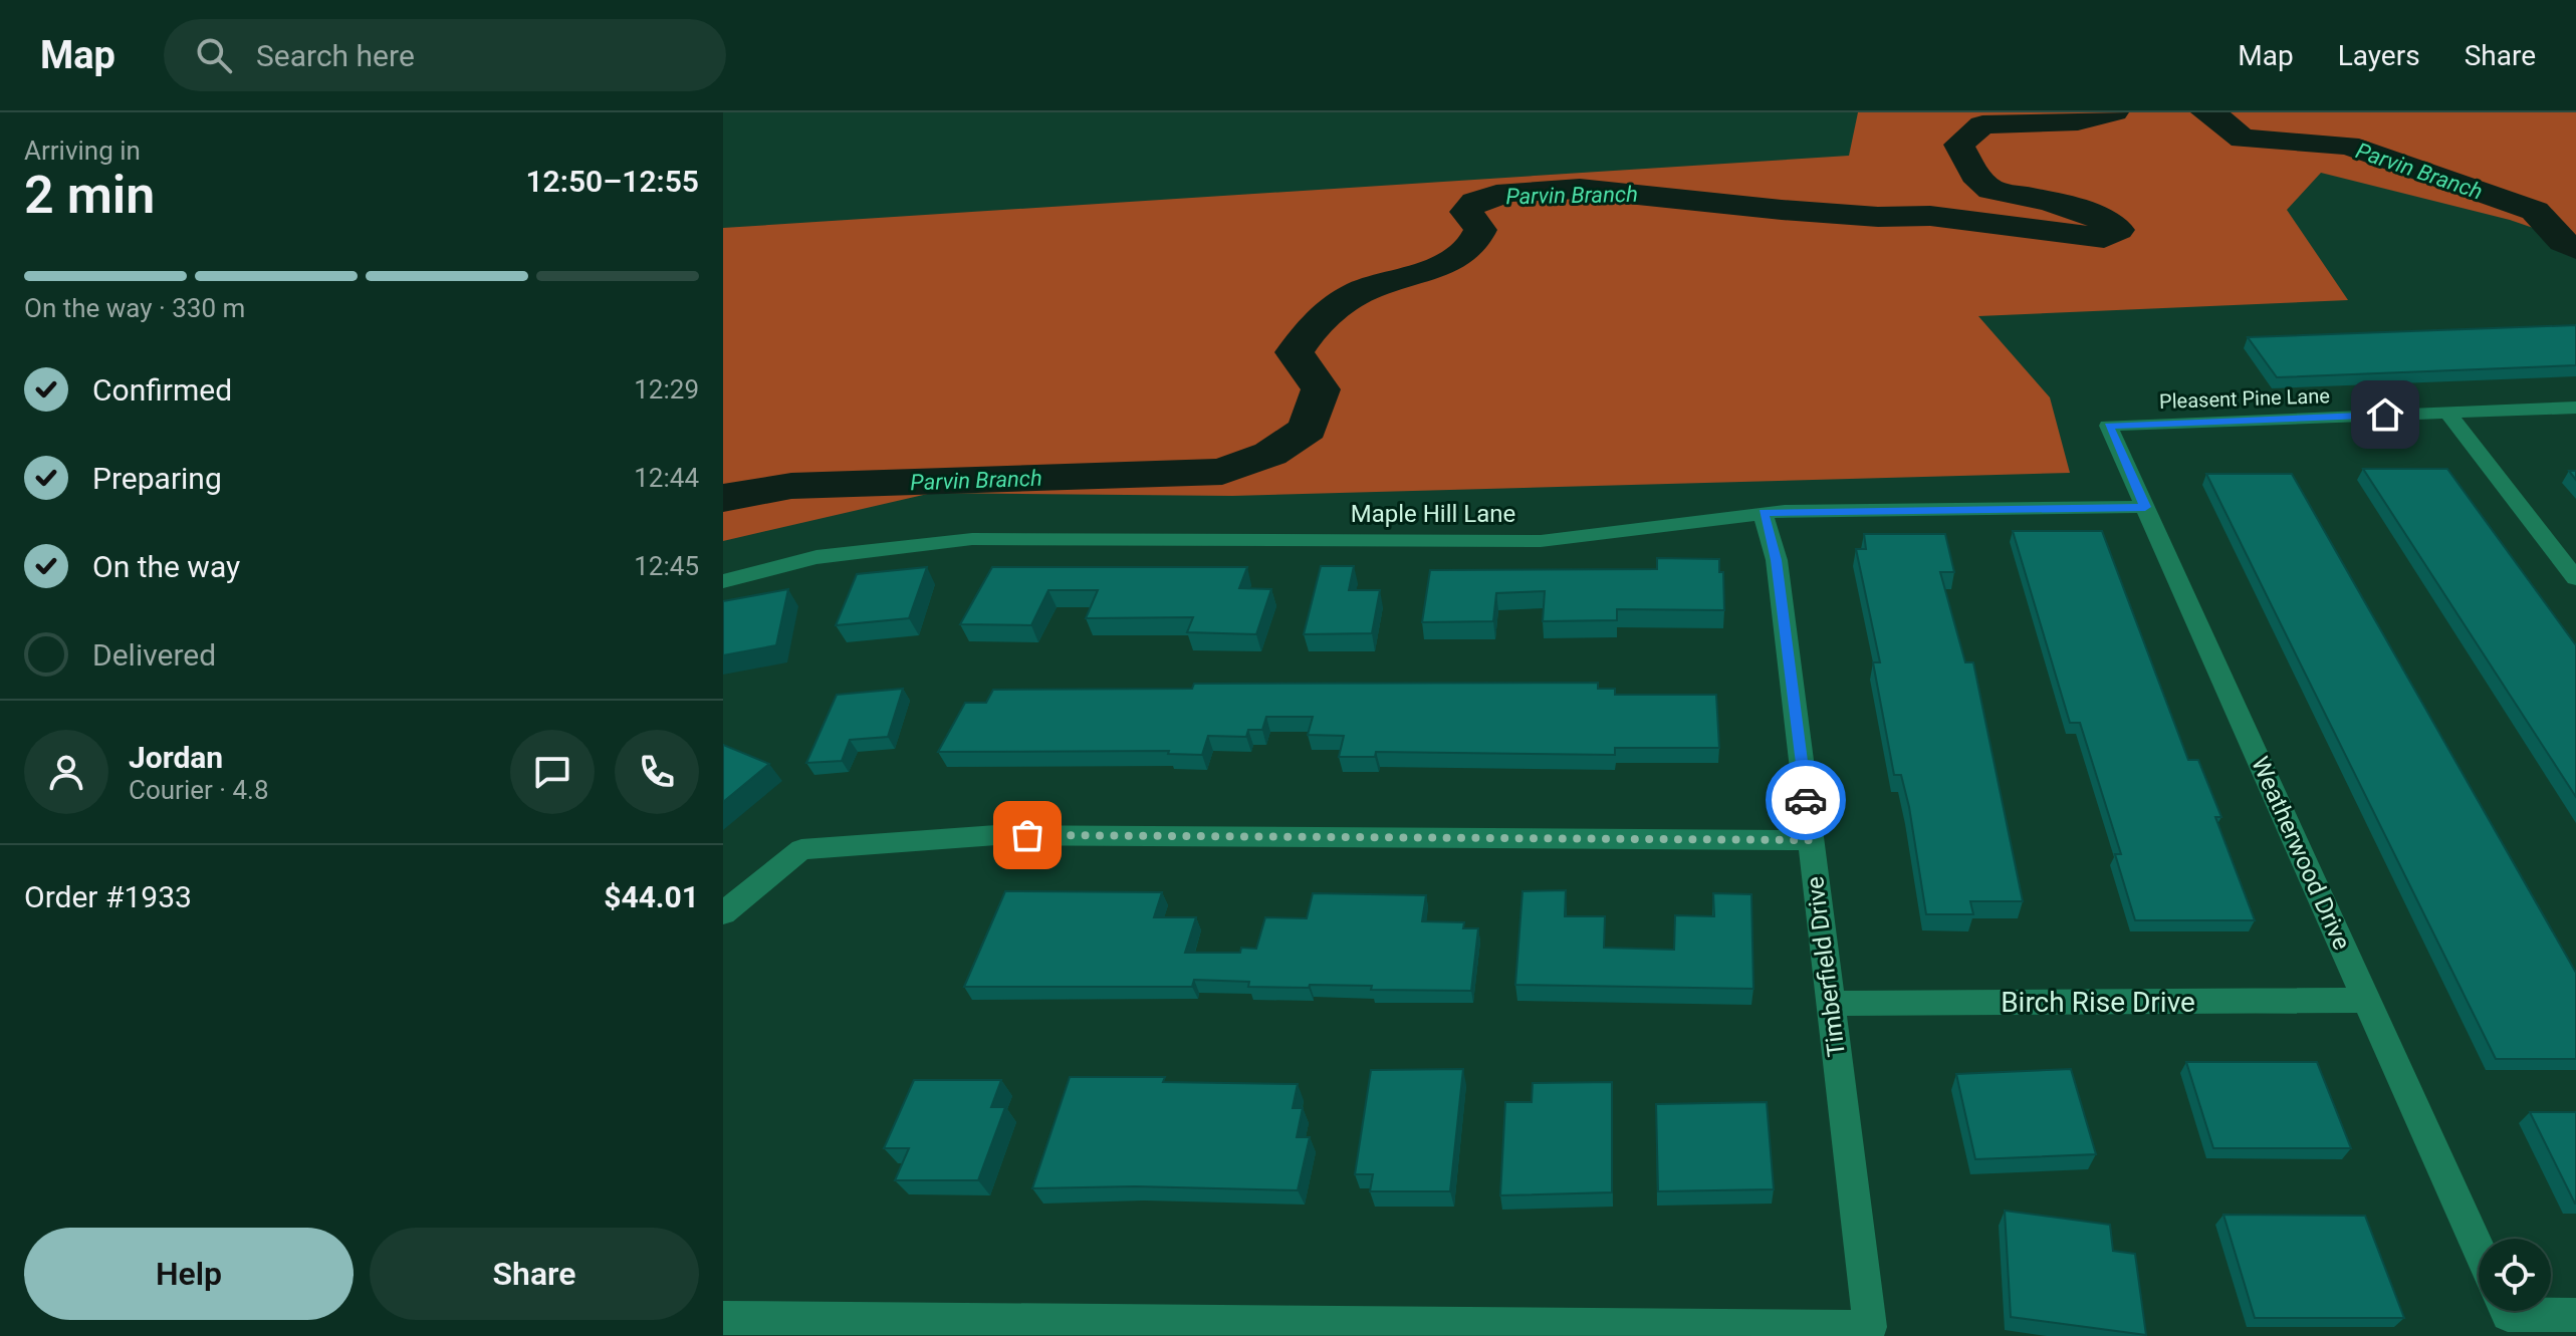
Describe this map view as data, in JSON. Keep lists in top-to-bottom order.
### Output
{
  "streets": {
    "street": [
      "Pleasent Pine Lane",
      "Maple Hill Lane",
      "Weatherwood Drive",
      "Timberfield Drive",
      "Birch Rise Drive"
    ]
  },
  "crossings": [
    ["Pleasent Pine Lane", "Weatherwood Drive"],
    ["Maple Hill Lane", "Weatherwood Drive"],
    ["Maple Hill Lane", "Timberfield Drive"],
    ["Weatherwood Drive", "Birch Rise Drive"],
    ["Timberfield Drive", "Birch Rise Drive"]
  ],
  "water": ["Parvin Branch"],
  "page": {
    "header": "Map",
    "search": "Search here",
    "nav": ["Map", "Layers", "Share"],
    "heading": ["2 min", "Arriving in", "12:50–12:55"],
    "panel": [
      "Jordan",
      "Courier · 4.8",
      "Order #1933",
      "$44.01"
    ],
    "bar": "On the way · 330 m",
    "list": [
      ["Confirmed", "12:29"],
      ["Preparing", "12:44"],
      ["On the way", "12:45"],
      "Delivered"
    ],
    "buttons": ["Help", "Share"]
  }
}
